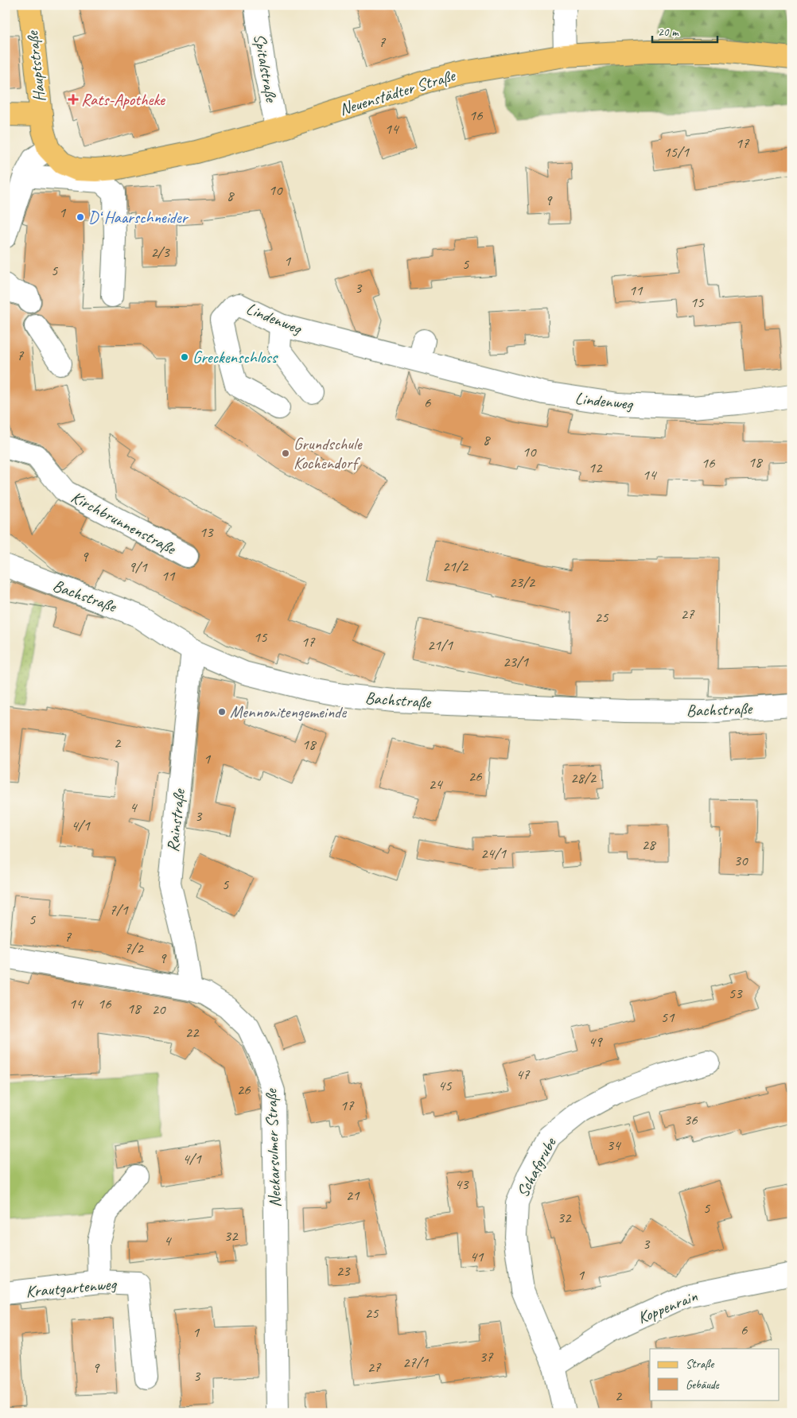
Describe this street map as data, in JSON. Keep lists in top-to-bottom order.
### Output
{
  "streets": {
    "main road": ["Hauptstraße", "Neuenstädter Straße"],
    "street": [
      "Spitalstraße",
      "Lindenweg",
      "Kirchbrunnenstraße",
      "Bachstraße",
      "Rainstraße",
      "Neckarsulmer Straße",
      "Schafgrube",
      "Krautgartenweg",
      "Koppenrain"
    ]
  },
  "crossings": [
    ["Hauptstraße", "Neuenstädter Straße"],
    ["Spitalstraße", "Neuenstädter Straße"],
    ["Bachstraße", "Rainstraße"],
    ["Rainstraße", "Neckarsulmer Straße"],
    ["Schafgrube", "Koppenrain"]
  ],
  "places": {
    "health": ["Rats-Apotheke"],
    "other": [
      "D‘ Haarschneider",
      "Greckenschloss",
      "Grundschule Kochendorf",
      "Mennonitengemeinde"
    ]
  },
  "house_numbers": [
    "7",
    "16",
    "14",
    "17",
    "15/1",
    "10",
    "8",
    "9",
    "1",
    "2/3",
    "1",
    "5",
    "5",
    "3",
    "11",
    "15",
    "7",
    "6",
    "8",
    "10",
    "18",
    "16",
    "12",
    "14",
    "13",
    "9",
    "21/2",
    "9/1",
    "11",
    "23/2",
    "27",
    "25",
    "15",
    "17",
    "21/1",
    "23/1",
    "2",
    "18",
    "1",
    "26",
    "28/2",
    "24",
    "4",
    "3",
    "4/1",
    "28",
    "24/1",
    "30",
    "5",
    "7/1",
    "5",
    "7",
    "7/2",
    "9",
    "53",
    "14",
    "16",
    "18",
    "20",
    "51",
    "22",
    "49",
    "47",
    "45",
    "26",
    "17",
    "36",
    "34",
    "4/1",
    "43",
    "21",
    "5",
    "32",
    "32",
    "4",
    "3",
    "41",
    "23",
    "1",
    "25",
    "6",
    "1",
    "37",
    "27/1",
    "27",
    "9",
    "3",
    "2"
  ],
  "legend": ["Straße", "Gebäude"],
  "scale_bar": "20 m"
}
